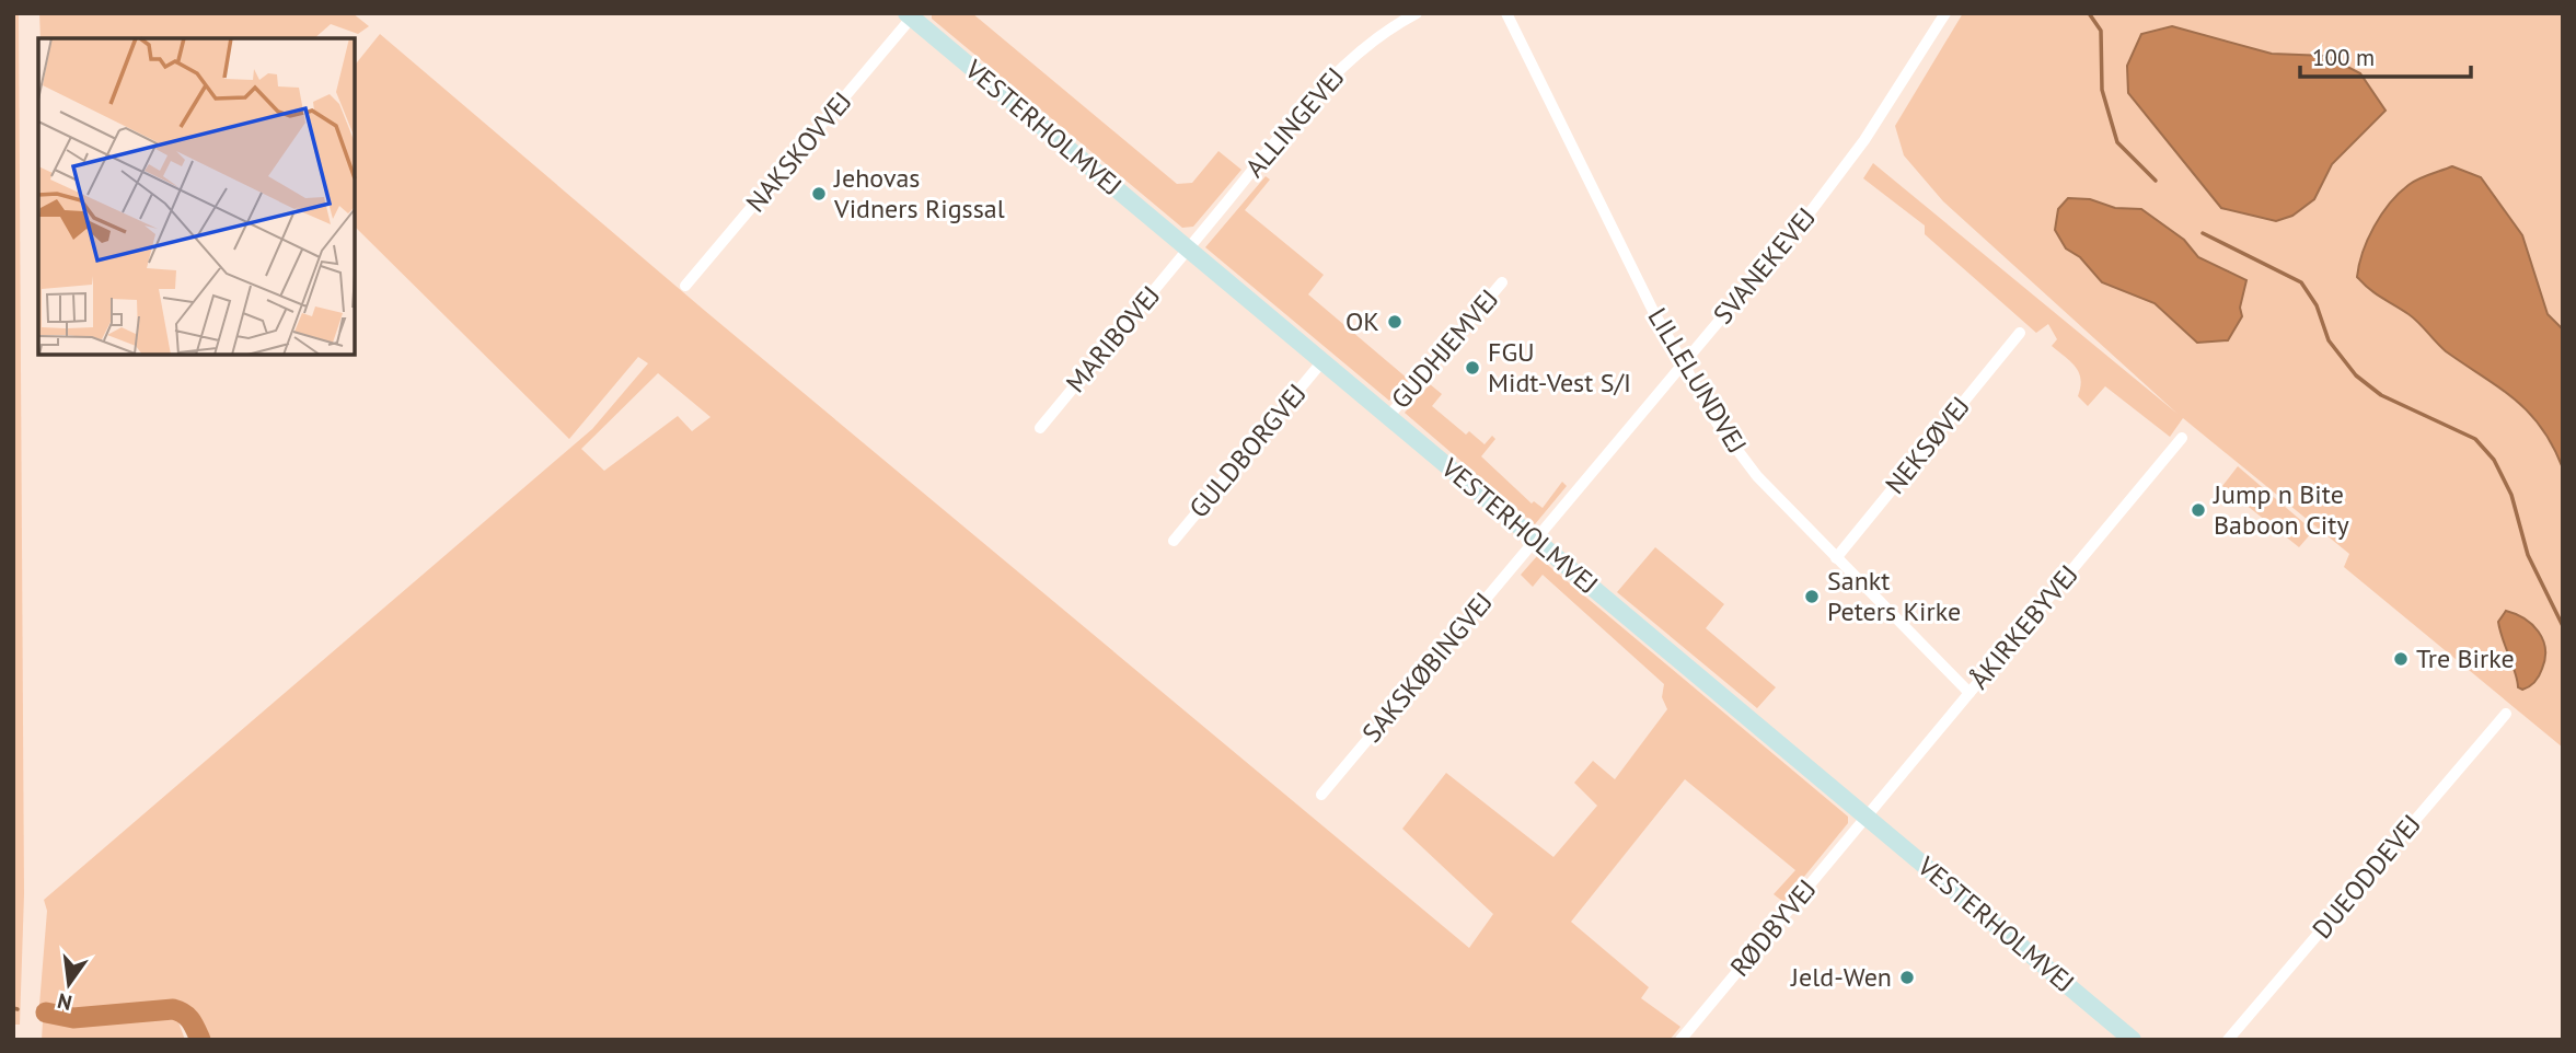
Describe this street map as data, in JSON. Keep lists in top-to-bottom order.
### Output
{
  "streets": {
    "street": [
      "ALLINGEVEJ",
      "VESTERHOLMVEJ",
      "NAKSKOVVEJ",
      "SVANEKEVEJ",
      "MARIBOVEJ",
      "GUDHJEMVEJ",
      "LILLELUNDVEJ",
      "NEKSØVEJ",
      "GULDBORGVEJ",
      "ÅKIRKEBYVEJ",
      "SAKSKØBINGVEJ",
      "DUEODDEVEJ",
      "RØDBYVEJ"
    ]
  },
  "crossings": [
    ["ALLINGEVEJ", "VESTERHOLMVEJ"],
    ["ALLINGEVEJ", "MARIBOVEJ"],
    ["VESTERHOLMVEJ", "NAKSKOVVEJ"],
    ["VESTERHOLMVEJ", "SVANEKEVEJ"],
    ["VESTERHOLMVEJ", "MARIBOVEJ"],
    ["VESTERHOLMVEJ", "GUDHJEMVEJ"],
    ["VESTERHOLMVEJ", "GULDBORGVEJ"],
    ["VESTERHOLMVEJ", "ÅKIRKEBYVEJ"],
    ["VESTERHOLMVEJ", "SAKSKØBINGVEJ"],
    ["VESTERHOLMVEJ", "RØDBYVEJ"],
    ["SVANEKEVEJ", "LILLELUNDVEJ"],
    ["SVANEKEVEJ", "SAKSKØBINGVEJ"],
    ["LILLELUNDVEJ", "NEKSØVEJ"],
    ["LILLELUNDVEJ", "ÅKIRKEBYVEJ"],
    ["ÅKIRKEBYVEJ", "RØDBYVEJ"]
  ],
  "places": [
    "Jehovas Vidners Rigssal",
    "OK",
    "FGU Midt-Vest S/I",
    "Jump n Bite Baboon City",
    "Sankt Peters Kirke",
    "Tre Birke",
    "Jeld-Wen"
  ],
  "scale_bar": "100 m",
  "north": "bottom"
}
